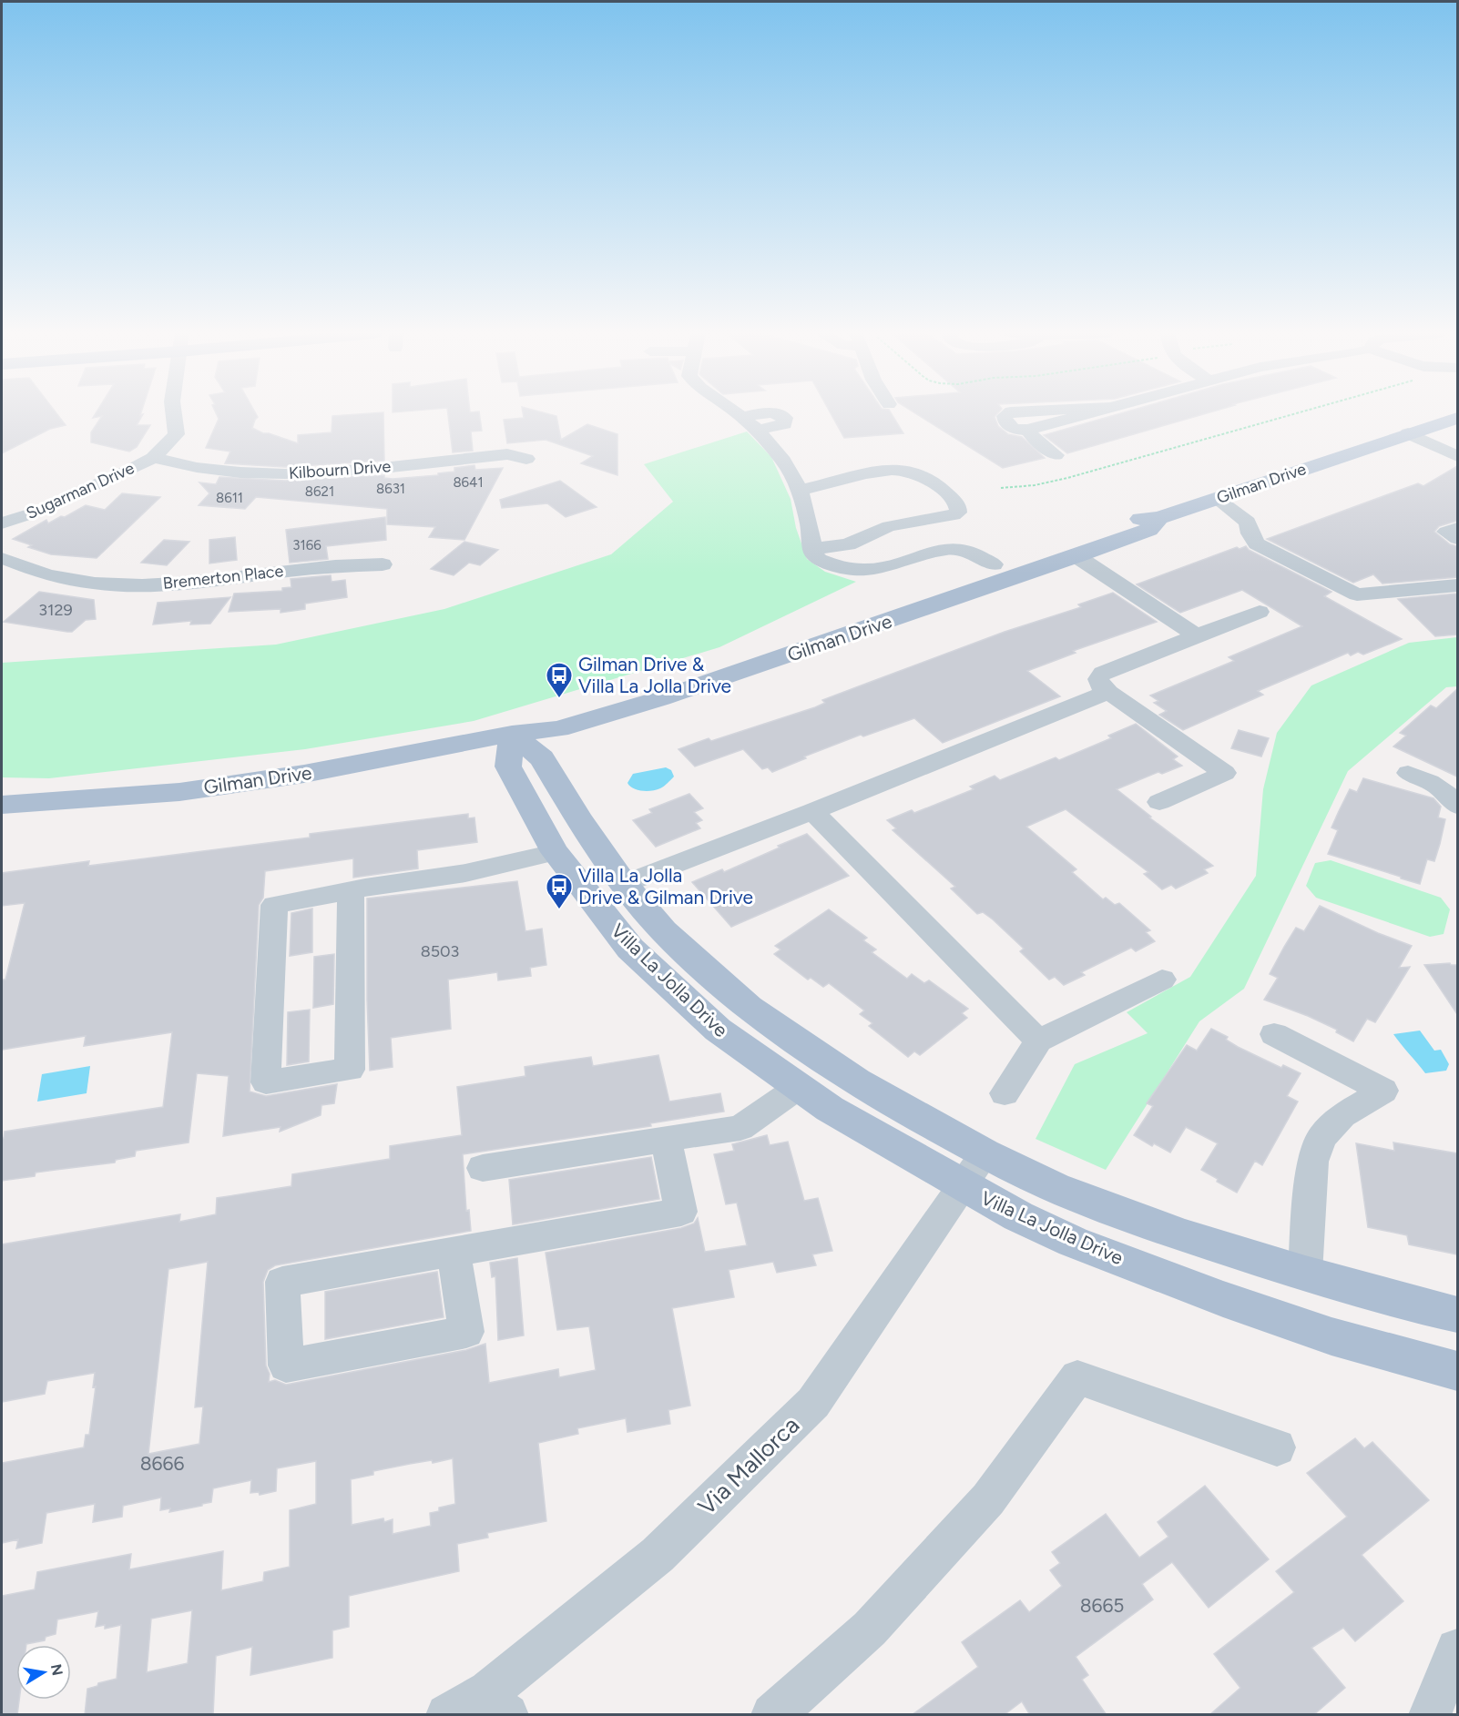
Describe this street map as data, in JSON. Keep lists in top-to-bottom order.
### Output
{
  "streets": {
    "main road": ["Gilman Drive", "Villa La Jolla Drive"],
    "street": [
      "Kilbourn Drive",
      "Sugarman Drive",
      "Bremerton Place",
      "Via Mallorca"
    ]
  },
  "crossings": [
    ["Kilbourn Drive", "Sugarman Drive"],
    ["Gilman Drive", "Villa La Jolla Drive"],
    ["Villa La Jolla Drive", "Via Mallorca"]
  ],
  "places": {
    "bus stop": ["Gilman Drive & Villa La Jolla Drive", "Villa La Jolla Drive & Gilman Drive"]
  },
  "house_numbers": [
    "8641",
    "8631",
    "8621",
    "8611",
    "3166",
    "3129",
    "8503",
    "8666",
    "8665"
  ],
  "north": "right"
}
